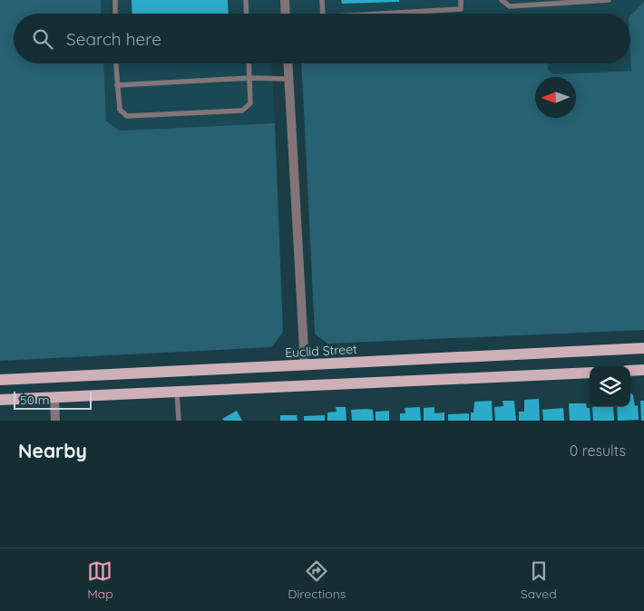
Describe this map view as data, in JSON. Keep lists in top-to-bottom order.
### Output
{
  "streets": {
    "main road": ["Euclid Street"]
  },
  "scale_bar": "50 m",
  "north": "left",
  "page": {
    "search": "Search here",
    "scale": "50 m",
    "heading": ["Nearby", "0 results"],
    "nav": ["Map", "Directions", "Saved"]
  }
}
